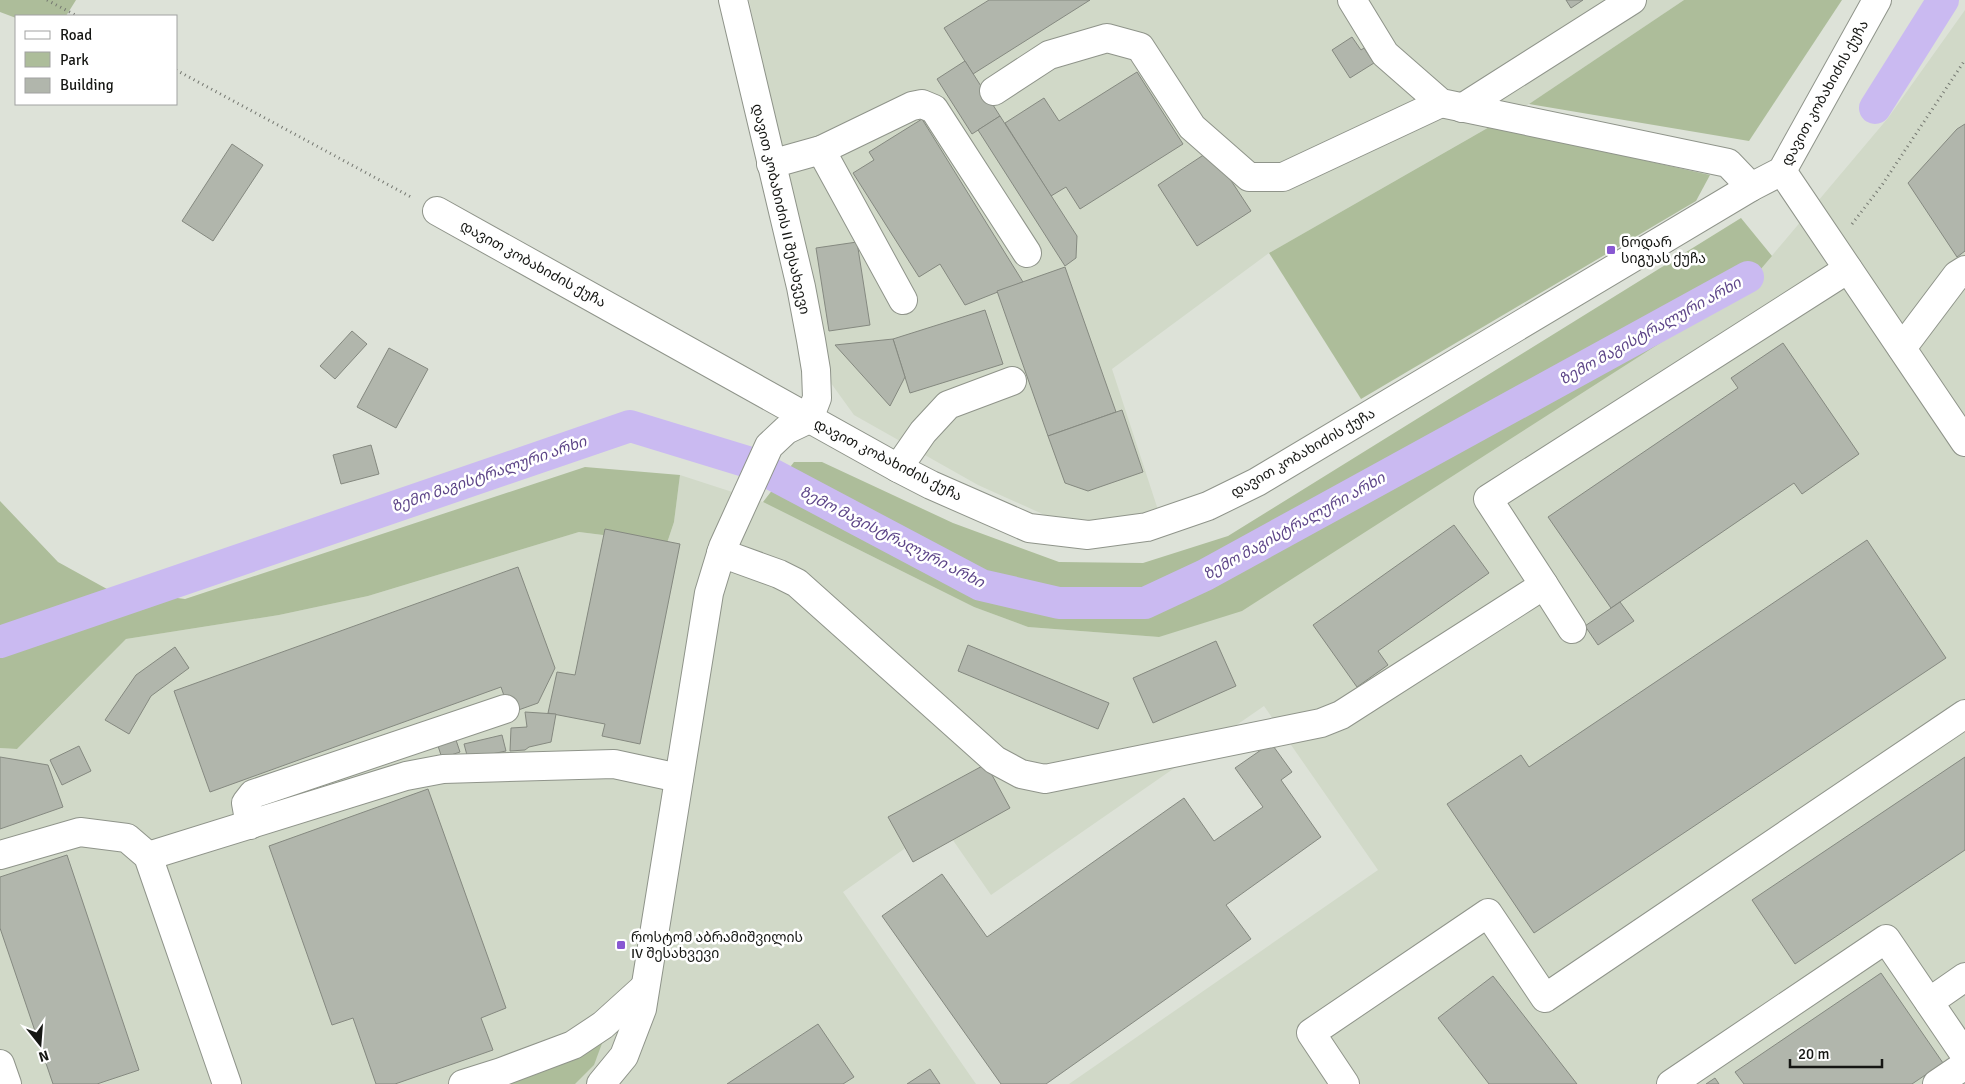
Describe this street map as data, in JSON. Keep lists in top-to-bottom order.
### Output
{
  "streets": {
    "street": ["დავით კობახიძის ქუჩა", "დავით კობახიძის II შესახვევი"]
  },
  "crossings": [
    ["დავით კობახიძის ქუჩა", "დავით კობახიძის II შესახვევი"]
  ],
  "water": ["ზემო მაგისტრალური არხი"],
  "places": {
    "transit": ["ნოდარ სიგუას ქუჩა", "როსტომ აბრამიშვილის IV შესახვევი"]
  },
  "legend": ["Road", "Park", "Building"],
  "scale_bar": "20 m",
  "north": "bottom"
}
